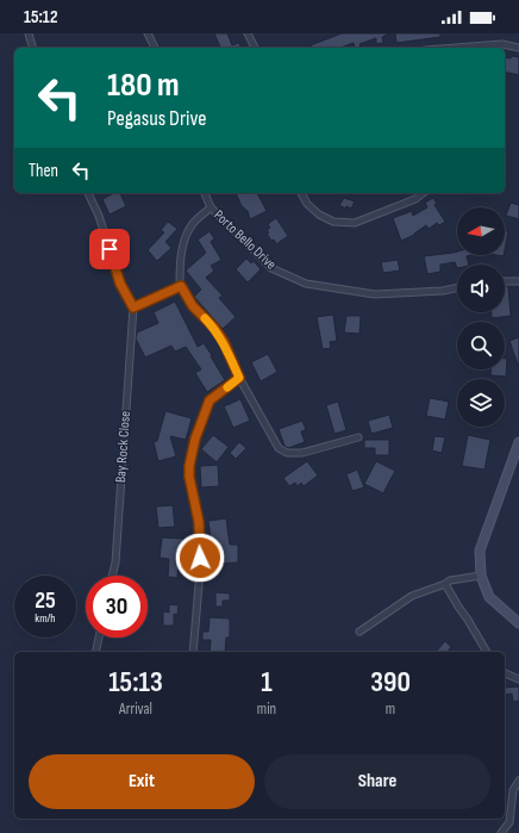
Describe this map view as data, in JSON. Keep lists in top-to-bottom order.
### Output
{
  "streets": {
    "street": ["Porto Bello Drive", "Bay Rock Close"]
  },
  "north": "left",
  "page": {
    "status": "15:12",
    "turn": ["180 m", "Pegasus Drive"],
    "then": "Then",
    "speed": "25 km/h",
    "limit": "30",
    "eta": [
      "15:13",
      "Arrival",
      "1",
      "min",
      "390",
      "m"
    ],
    "buttons": ["Exit", "Share"]
  }
}
